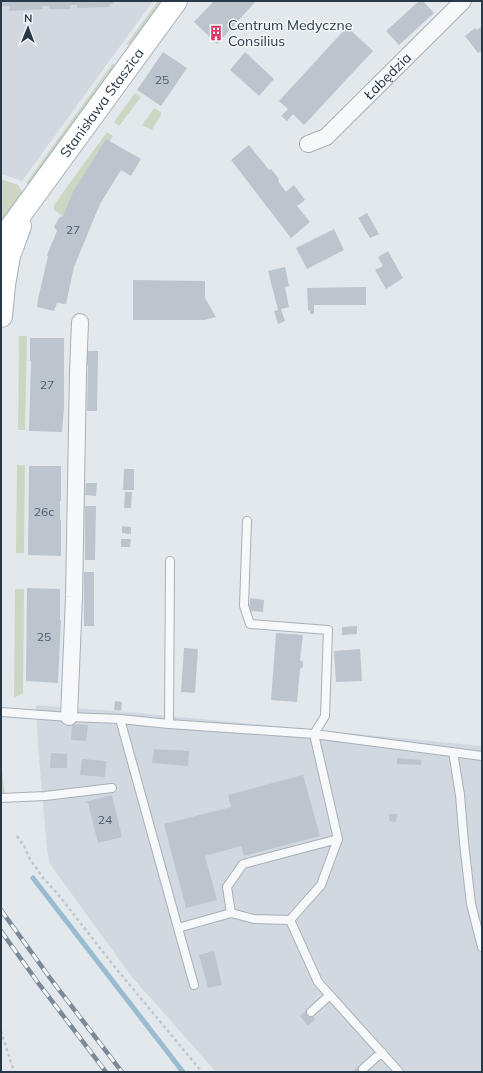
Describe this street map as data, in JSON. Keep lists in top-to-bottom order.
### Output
{
  "streets": {
    "main road": ["Stanisława Staszica"],
    "street": ["Łabędzia"]
  },
  "places": {
    "building": ["Centrum Medyczne Consilius"]
  },
  "house_numbers": [
    "25",
    "27",
    "27",
    "26c",
    "25",
    "24"
  ],
  "north": "top"
}
